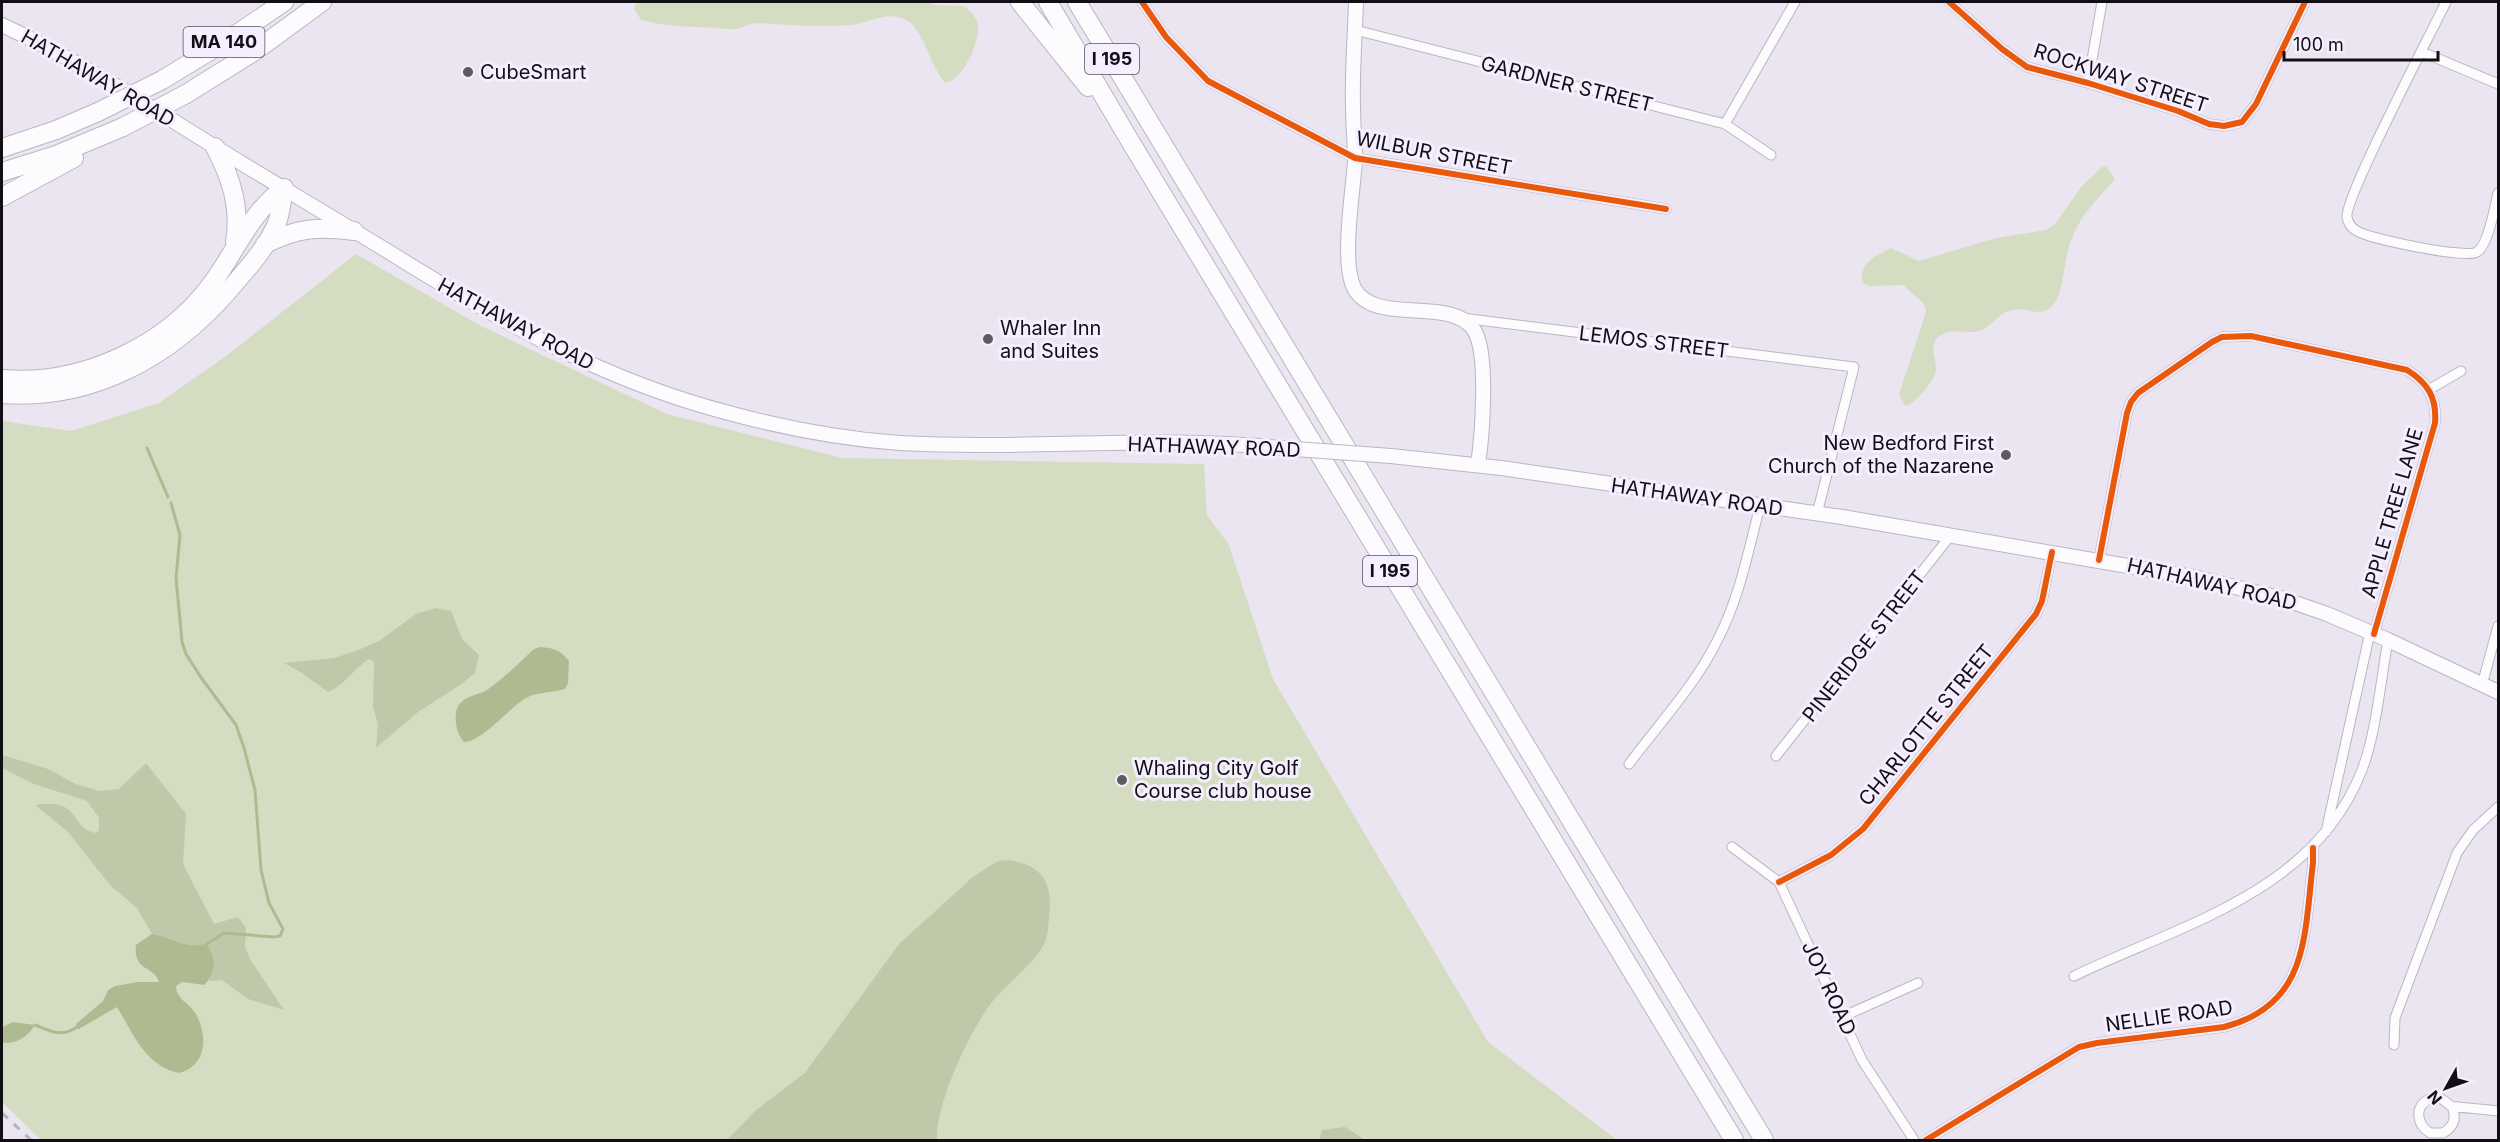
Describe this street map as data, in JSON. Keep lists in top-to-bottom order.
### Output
{
  "streets": {
    "highway": ["MA 140", "I 195"],
    "main road": ["HATHAWAY ROAD"],
    "street": [
      "ROCKWAY STREET",
      "GARDNER STREET",
      "WILBUR STREET",
      "LEMOS STREET",
      "APPLE TREE LANE",
      "PINERIDGE STREET",
      "CHARLOTTE STREET",
      "JOY ROAD",
      "NELLIE ROAD"
    ]
  },
  "crossings": [
    ["HATHAWAY ROAD", "LEMOS STREET"],
    ["HATHAWAY ROAD", "APPLE TREE LANE"],
    ["HATHAWAY ROAD", "PINERIDGE STREET"],
    ["HATHAWAY ROAD", "CHARLOTTE STREET"],
    ["CHARLOTTE STREET", "JOY ROAD"]
  ],
  "places": [
    "CubeSmart",
    "Whaler Inn and Suites",
    "New Bedford First Church of the Nazarene",
    "Whaling City Golf Course club house"
  ],
  "scale_bar": "100 m",
  "north": "bottom left"
}
